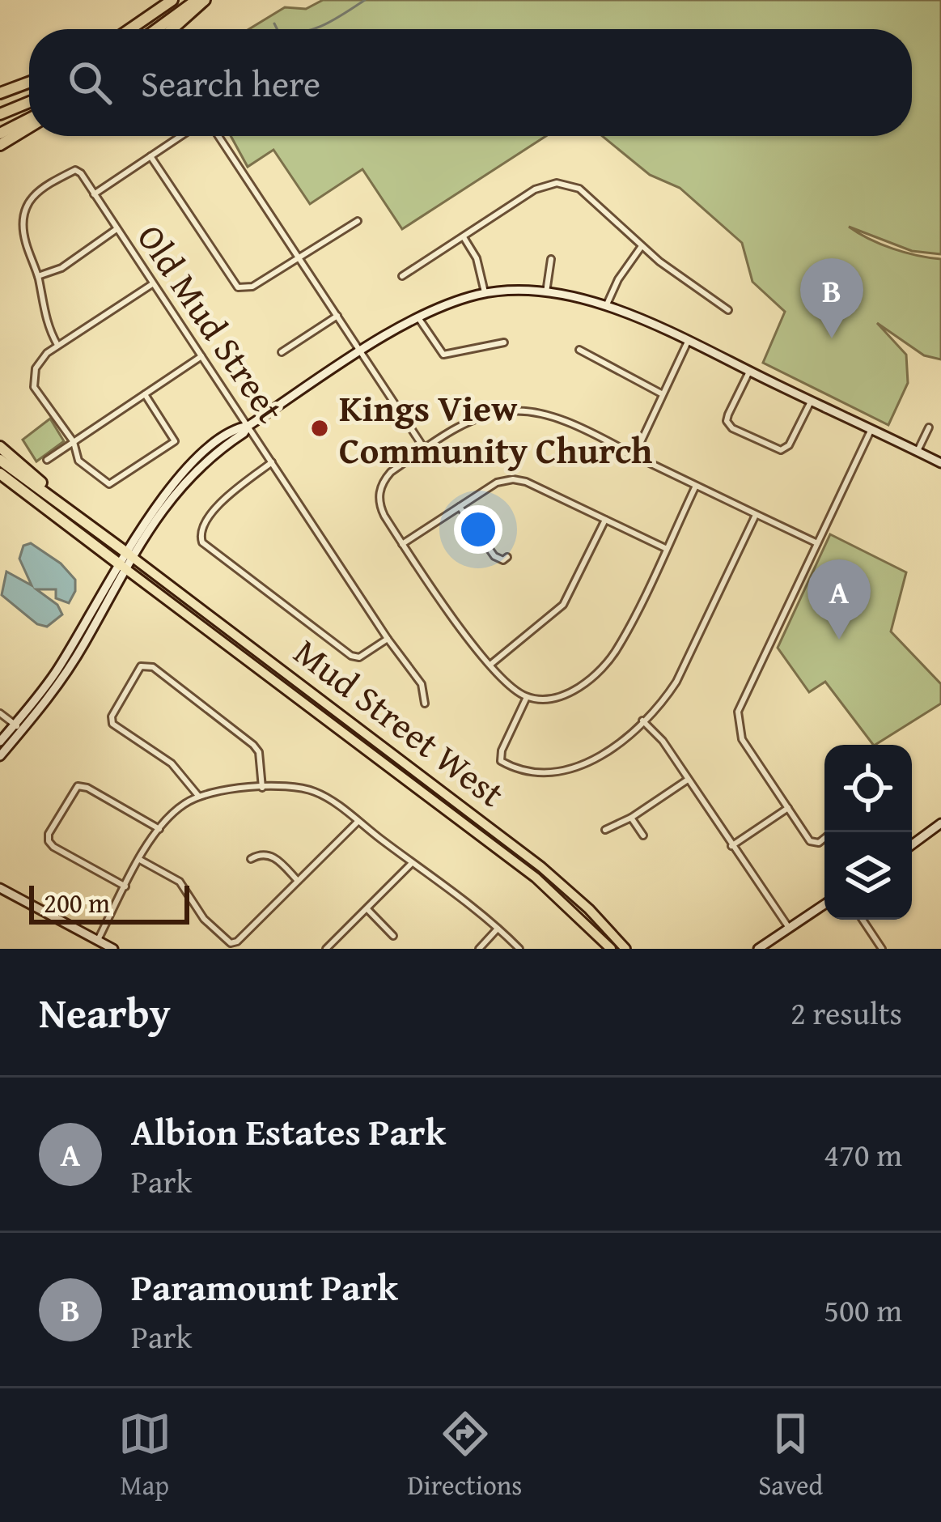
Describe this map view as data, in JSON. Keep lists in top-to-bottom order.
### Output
{
  "streets": {
    "main road": ["Mud Street West"],
    "street": ["Old Mud Street"]
  },
  "places": ["Kings View Community Church"],
  "scale_bar": "200 m",
  "page": {
    "search": "Search here",
    "pins": ["B", "A"],
    "scale": "200 m",
    "heading": ["Nearby", "2 results"],
    "list": [
      {
        "mark": "A",
        "name": "Albion Estates Park",
        "note": "Park",
        "value": "470 m"
      },
      {
        "mark": "B",
        "name": "Paramount Park",
        "note": "Park",
        "value": "500 m"
      }
    ],
    "nav": ["Map", "Directions", "Saved"]
  }
}
